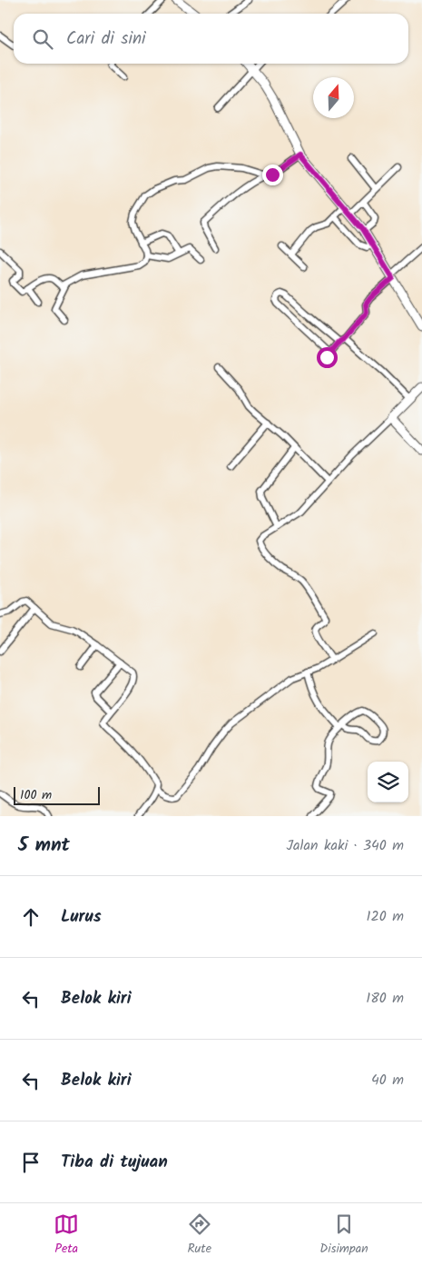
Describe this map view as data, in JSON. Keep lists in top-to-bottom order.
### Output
{
  "scale_bar": "100 m",
  "north": "top",
  "page": {
    "search": "Cari di sini",
    "scale": "100 m",
    "heading": ["5 mnt", "Jalan kaki · 340 m"],
    "list": [
      ["Lurus", "120 m"],
      ["Belok kiri", "180 m"],
      ["Belok kiri", "40 m"],
      "Tiba di tujuan"
    ],
    "nav": ["Peta", "Rute", "Disimpan"]
  }
}
